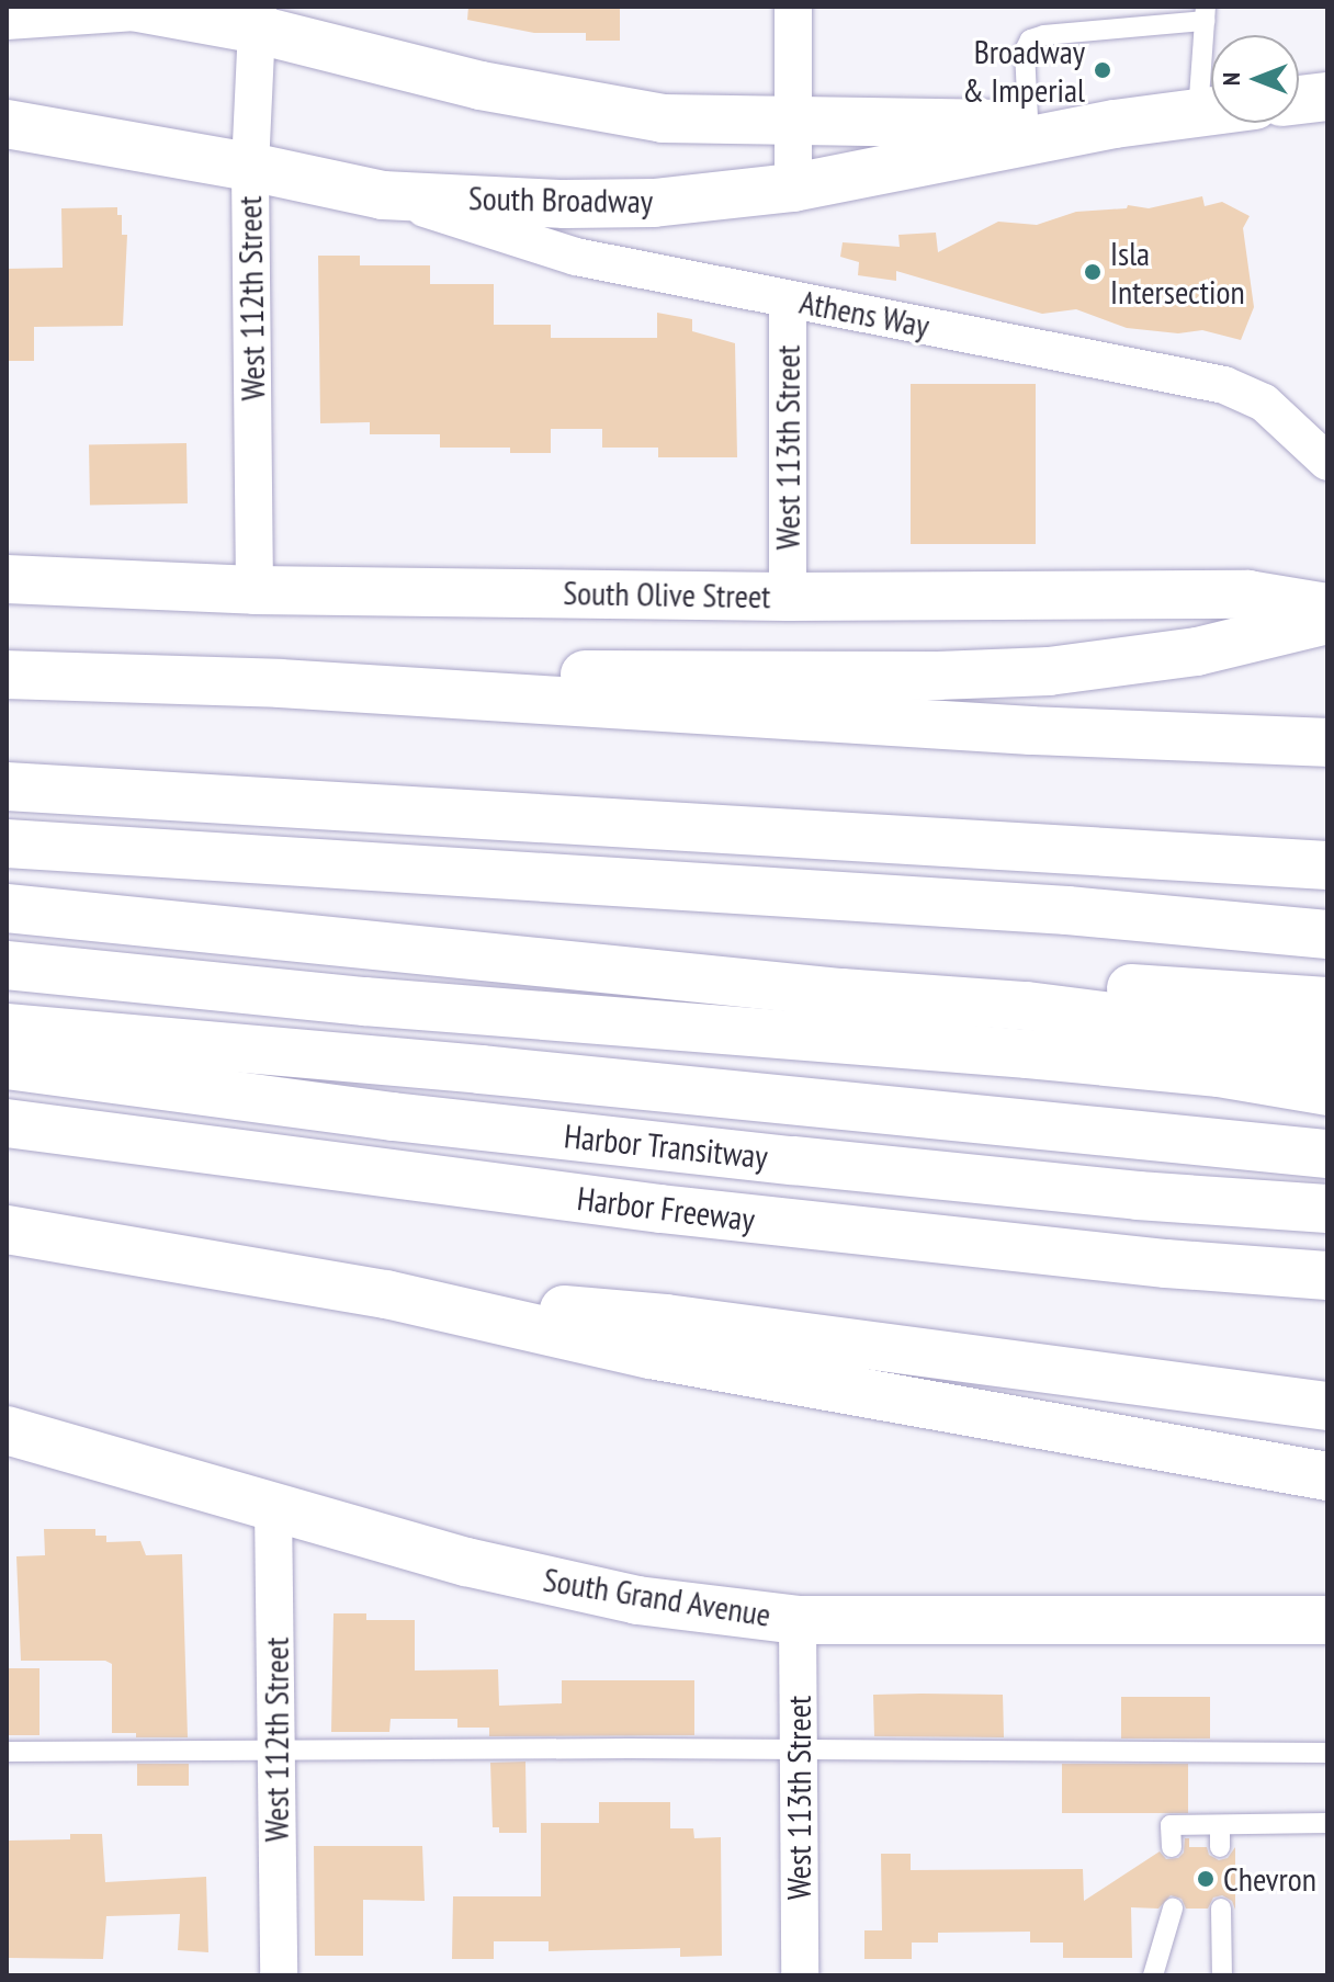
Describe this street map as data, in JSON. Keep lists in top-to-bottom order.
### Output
{
  "streets": {
    "main road": [
      "South Broadway",
      "South Olive Street",
      "Harbor Transitway",
      "Harbor Freeway",
      "South Grand Avenue"
    ],
    "street": ["West 112th Street", "Athens Way", "West 113th Street"]
  },
  "crossings": [
    ["South Broadway", "West 112th Street"],
    ["South Broadway", "Athens Way"],
    ["West 112th Street", "South Olive Street"],
    ["West 112th Street", "South Grand Avenue"],
    ["Athens Way", "West 113th Street"],
    ["West 113th Street", "South Olive Street"],
    ["West 113th Street", "South Grand Avenue"]
  ],
  "places": ["Broadway & Imperial", "Isla Intersection", "Chevron"],
  "north": "left"
}
